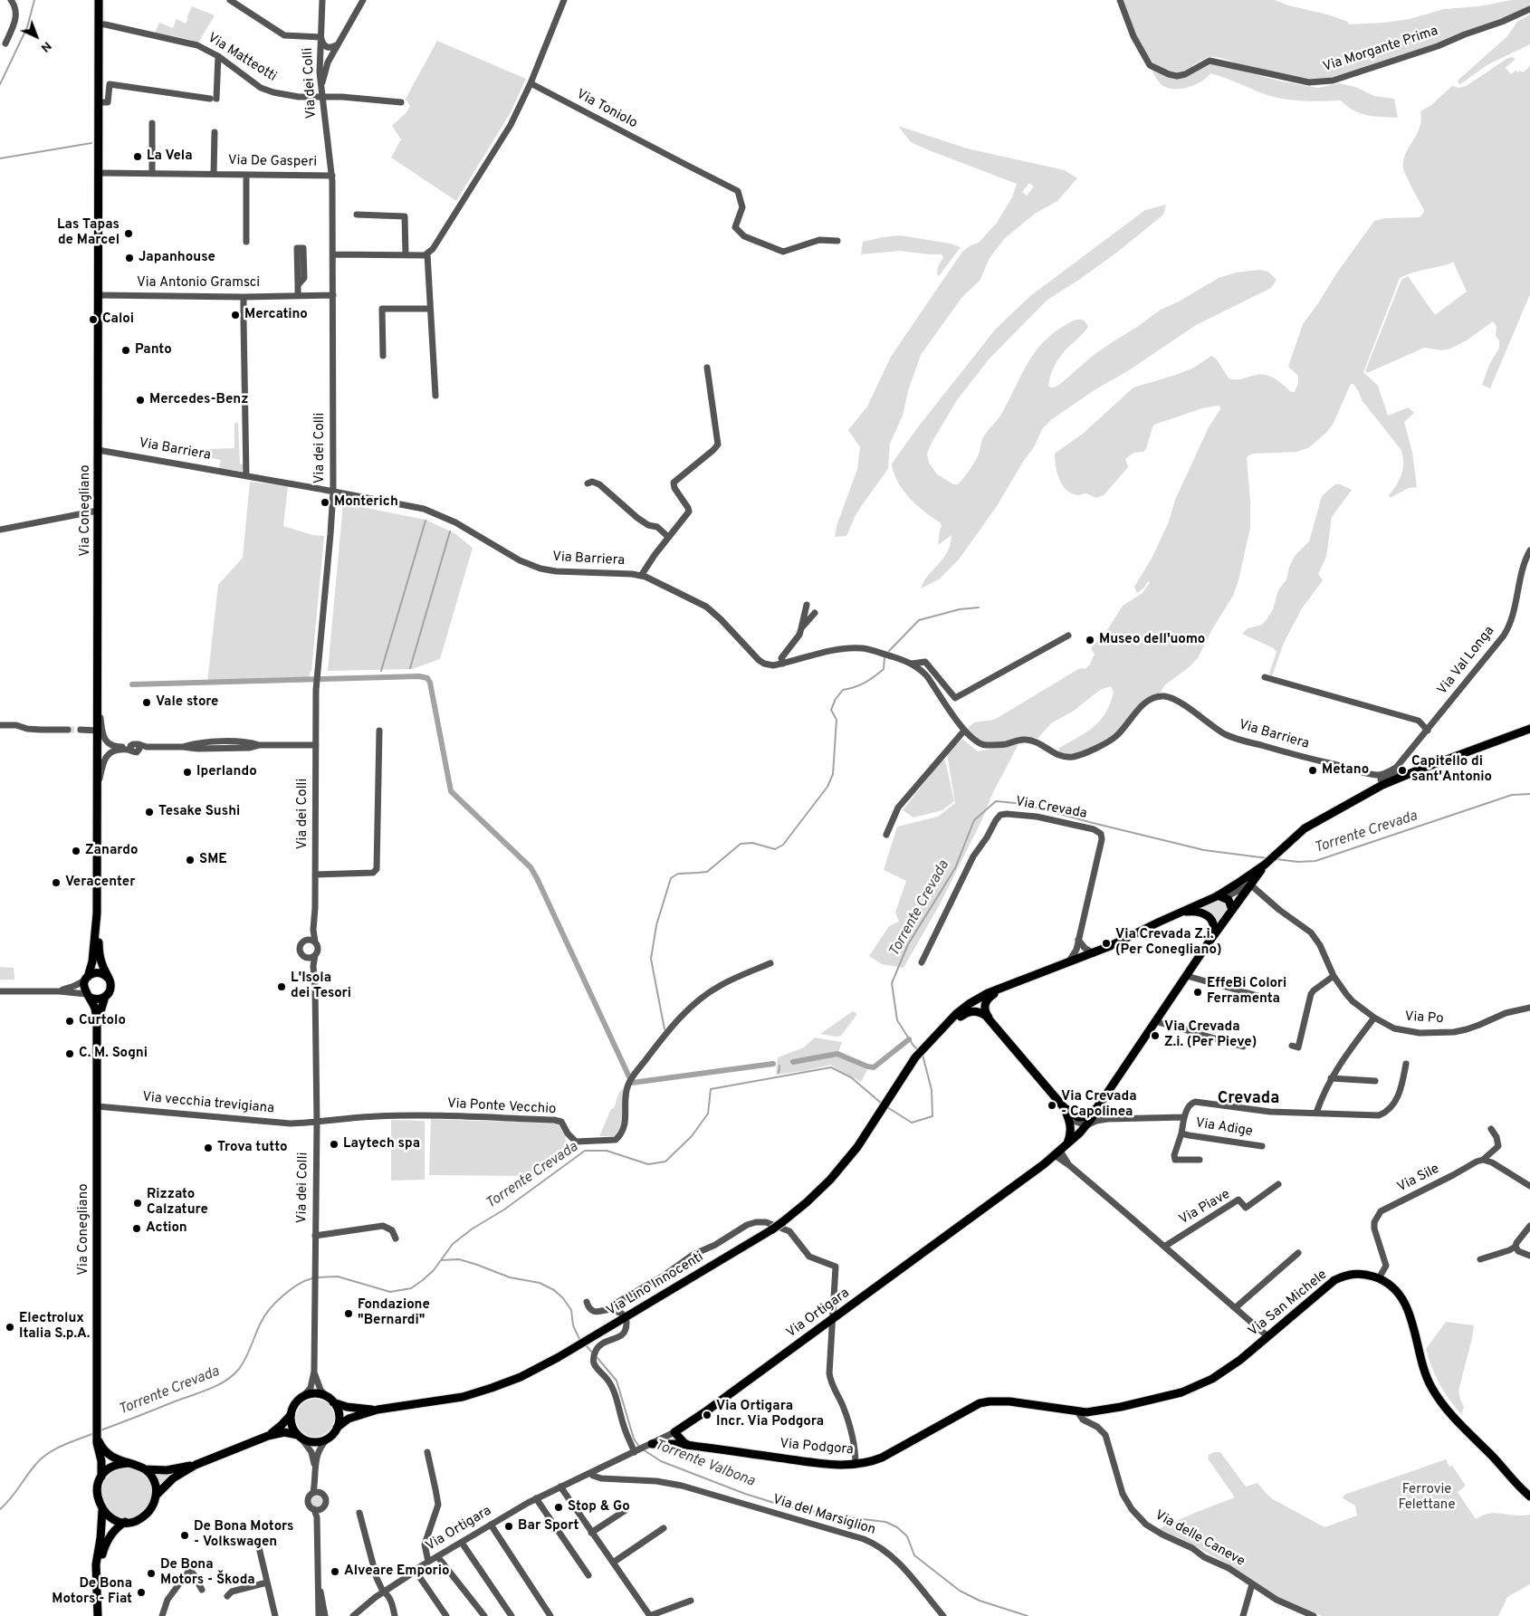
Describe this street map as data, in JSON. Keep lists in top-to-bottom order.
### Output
{
  "streets": {
    "main road": [
      "Via Conegliano",
      "Via Lino Innocenti",
      "Via San Michele",
      "Via Ortigara",
      "Via Podgora"
    ],
    "street": [
      "Via Morgante Prima",
      "Via Matteotti",
      "Via dei Colli",
      "Via Toniolo",
      "Via De Gasperi",
      "Via Antonio Gramsci",
      "Via Barriera",
      "Via Val Longa",
      "Via Crevada",
      "Via Po",
      "Via vecchia trevigiana",
      "Via Ponte Vecchio",
      "Via Adige",
      "Via Sile",
      "Via Piave",
      "Via del Marsiglion",
      "Via delle Caneve"
    ]
  },
  "crossings": [
    ["Via Matteotti", "Via dei Colli"],
    ["Via Matteotti", "Via Conegliano"],
    ["Via dei Colli", "Via De Gasperi"],
    ["Via dei Colli", "Via Antonio Gramsci"],
    ["Via dei Colli", "Via Barriera"],
    ["Via dei Colli", "Via vecchia trevigiana"],
    ["Via dei Colli", "Via Ponte Vecchio"],
    ["Via De Gasperi", "Via Conegliano"],
    ["Via Antonio Gramsci", "Via Conegliano"],
    ["Via Barriera", "Via Conegliano"],
    ["Via Conegliano", "Via vecchia trevigiana"],
    ["Via vecchia trevigiana", "Via Ponte Vecchio"],
    ["Via Sile", "Via San Michele"],
    ["Via San Michele", "Via Podgora"],
    ["Via San Michele", "Via delle Caneve"],
    ["Via Ortigara", "Via Podgora"],
    ["Via Ortigara", "Via del Marsiglion"]
  ],
  "districts": ["Crevada"],
  "water": ["Torrente Crevada", "Torrente Valbona"],
  "parks": ["Ferrovie Felettane"],
  "places": [
    "La Vela",
    "Las Tapas de Marcel",
    "Japanhouse",
    "Mercatino",
    "Caloi",
    "Panto",
    "Mercedes-Benz",
    "Monterich",
    "Museo dell'uomo",
    "Vale store",
    "Metano",
    "Capitello di sant'Antonio",
    "Iperlando",
    "Tesake Sushi",
    "Zanardo",
    "SME",
    "Veracenter",
    "Via Crevada Z.i. (Per Conegliano)",
    "L'Isola dei Tesori",
    "EffeBi Colori Ferramenta",
    "Curtolo",
    "Via Crevada Z.i. (Per Pieve)",
    "C. M. Sogni",
    "Via Crevada - Capolinea",
    "Laytech spa",
    "Trova tutto",
    "Rizzato Calzature",
    "Action",
    "Fondazione \"Bernardi\"",
    "Electrolux Italia S.p.A.",
    "Via Ortigara Incr. Via Podgora",
    "Stop & Go",
    "Bar Sport",
    "De Bona Motors - Volkswagen",
    "Alveare Emporio",
    "De Bona Motors - Škoda",
    "De Bona Motors - Fiat"
  ],
  "north": "bottom right"
}
